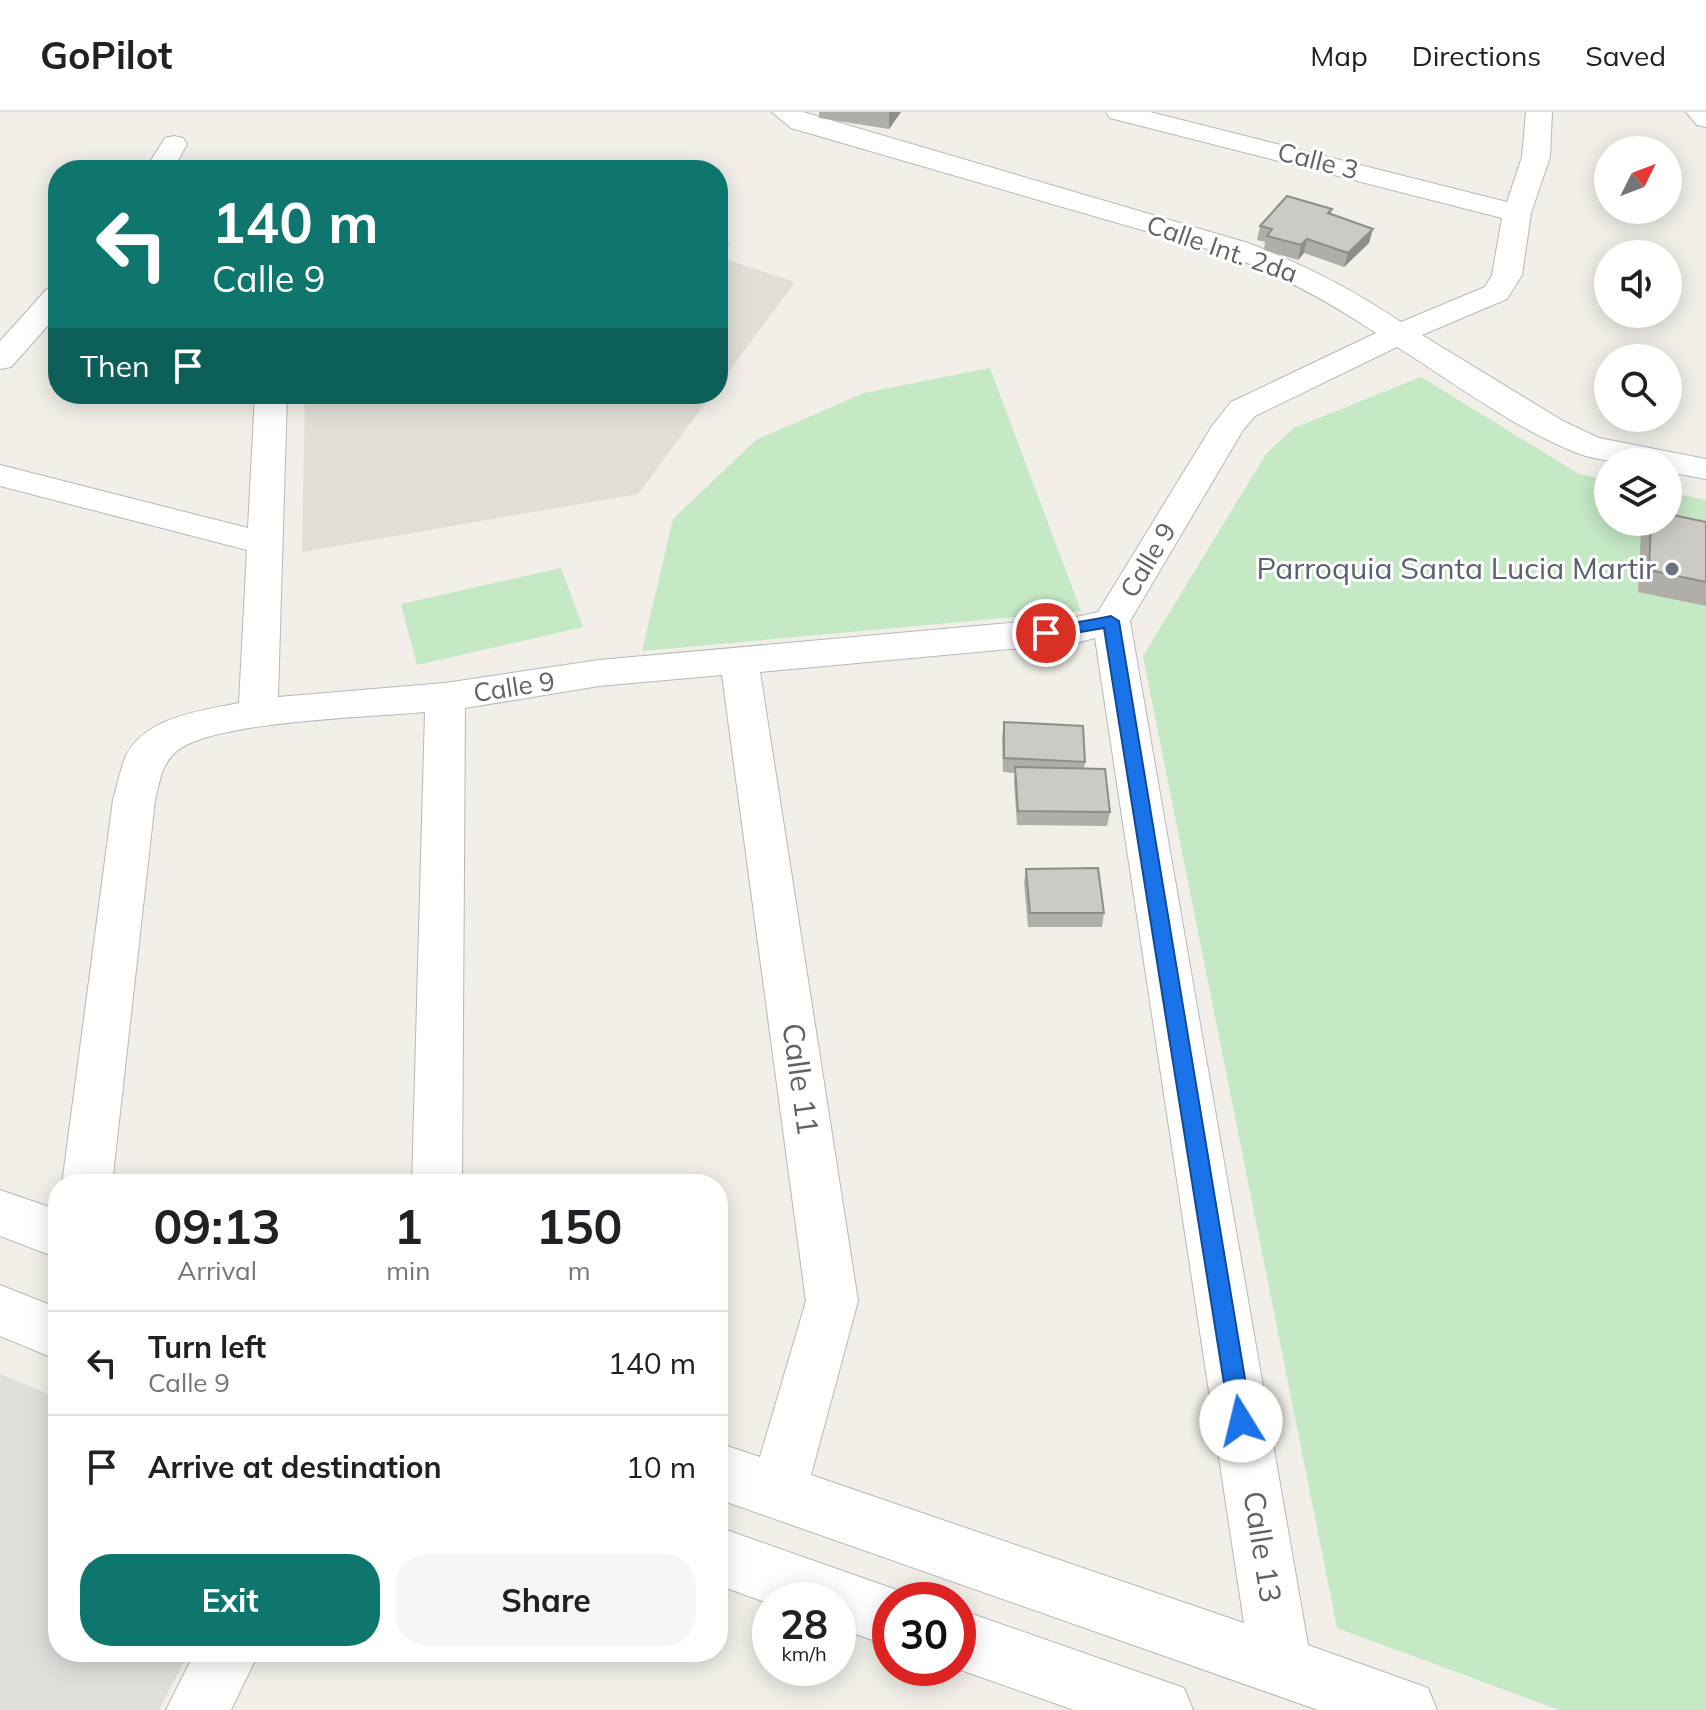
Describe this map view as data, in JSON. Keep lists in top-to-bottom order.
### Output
{
  "streets": {
    "street": [
      "Calle 3",
      "Calle Int. 2da",
      "Calle 9",
      "Calle 11",
      "Calle 13"
    ]
  },
  "crossings": [
    ["Calle 3", "Calle 9"],
    ["Calle Int. 2da", "Calle 9"],
    ["Calle 9", "Calle 11"],
    ["Calle 9", "Calle 13"]
  ],
  "places": ["Parroquia Santa Lucia Martir"],
  "north": "top right",
  "page": {
    "header": "GoPilot",
    "nav": ["Map", "Directions", "Saved"],
    "turn": ["140 m", "Calle 9"],
    "then": "Then",
    "eta": [
      "09:13",
      "Arrival",
      "1",
      "min",
      "150",
      "m"
    ],
    "list": [
      {
        "name": "Turn left",
        "note": "Calle 9",
        "value": "140 m"
      },
      {
        "name": "Arrive at destination",
        "value": "10 m"
      }
    ],
    "buttons": ["Exit", "Share"],
    "speed": "28 km/h",
    "limit": "30"
  }
}
